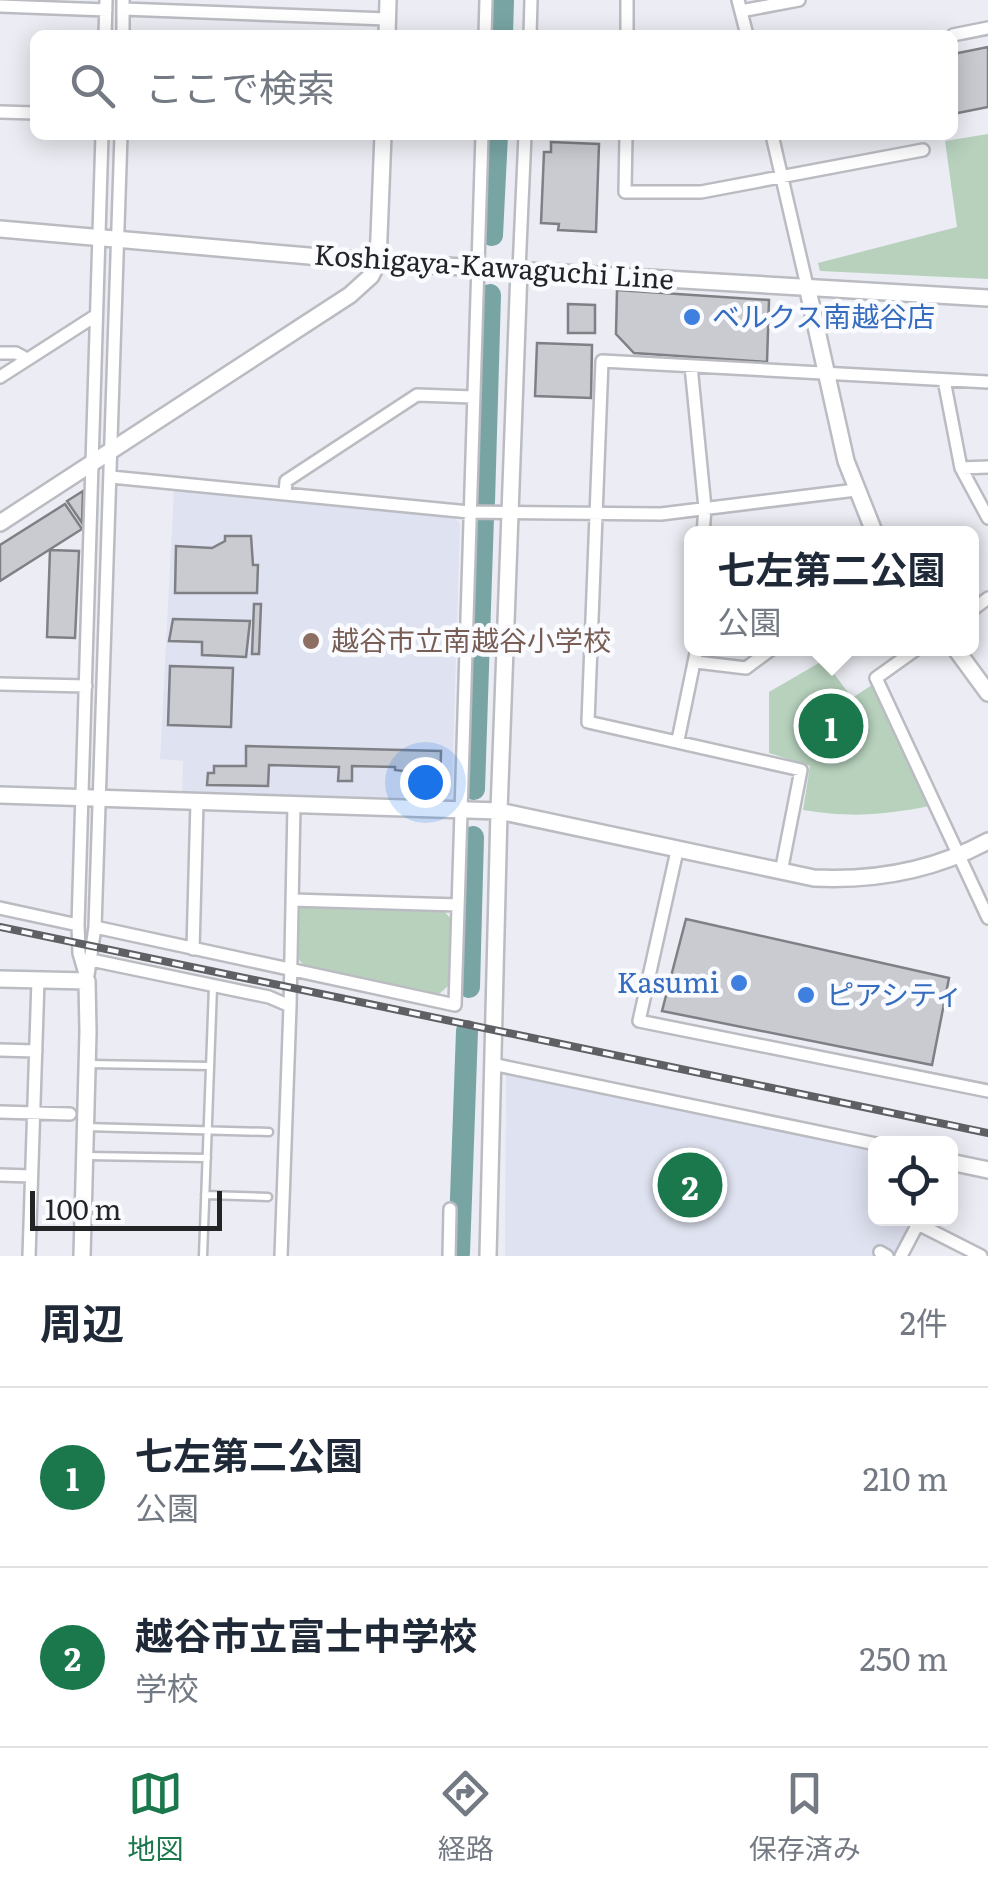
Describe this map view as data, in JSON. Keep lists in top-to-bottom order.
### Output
{
  "streets": {
    "street": ["Koshigaya-Kawaguchi Line"]
  },
  "places": [
    "ベルクス南越谷店",
    "越谷市立南越谷小学校",
    "Kasumi",
    "ピアシティ"
  ],
  "scale_bar": "100 m",
  "page": {
    "search": "ここで検索",
    "popup": ["七左第二公園", "公園"],
    "pins": ["1", "2"],
    "scale": "100 m",
    "heading": ["周辺", "2件"],
    "list": [
      {
        "mark": "1",
        "name": "七左第二公園",
        "note": "公園",
        "value": "210 m"
      },
      {
        "mark": "2",
        "name": "越谷市立富士中学校",
        "note": "学校",
        "value": "250 m"
      }
    ],
    "nav": ["地図", "経路", "保存済み"]
  }
}
